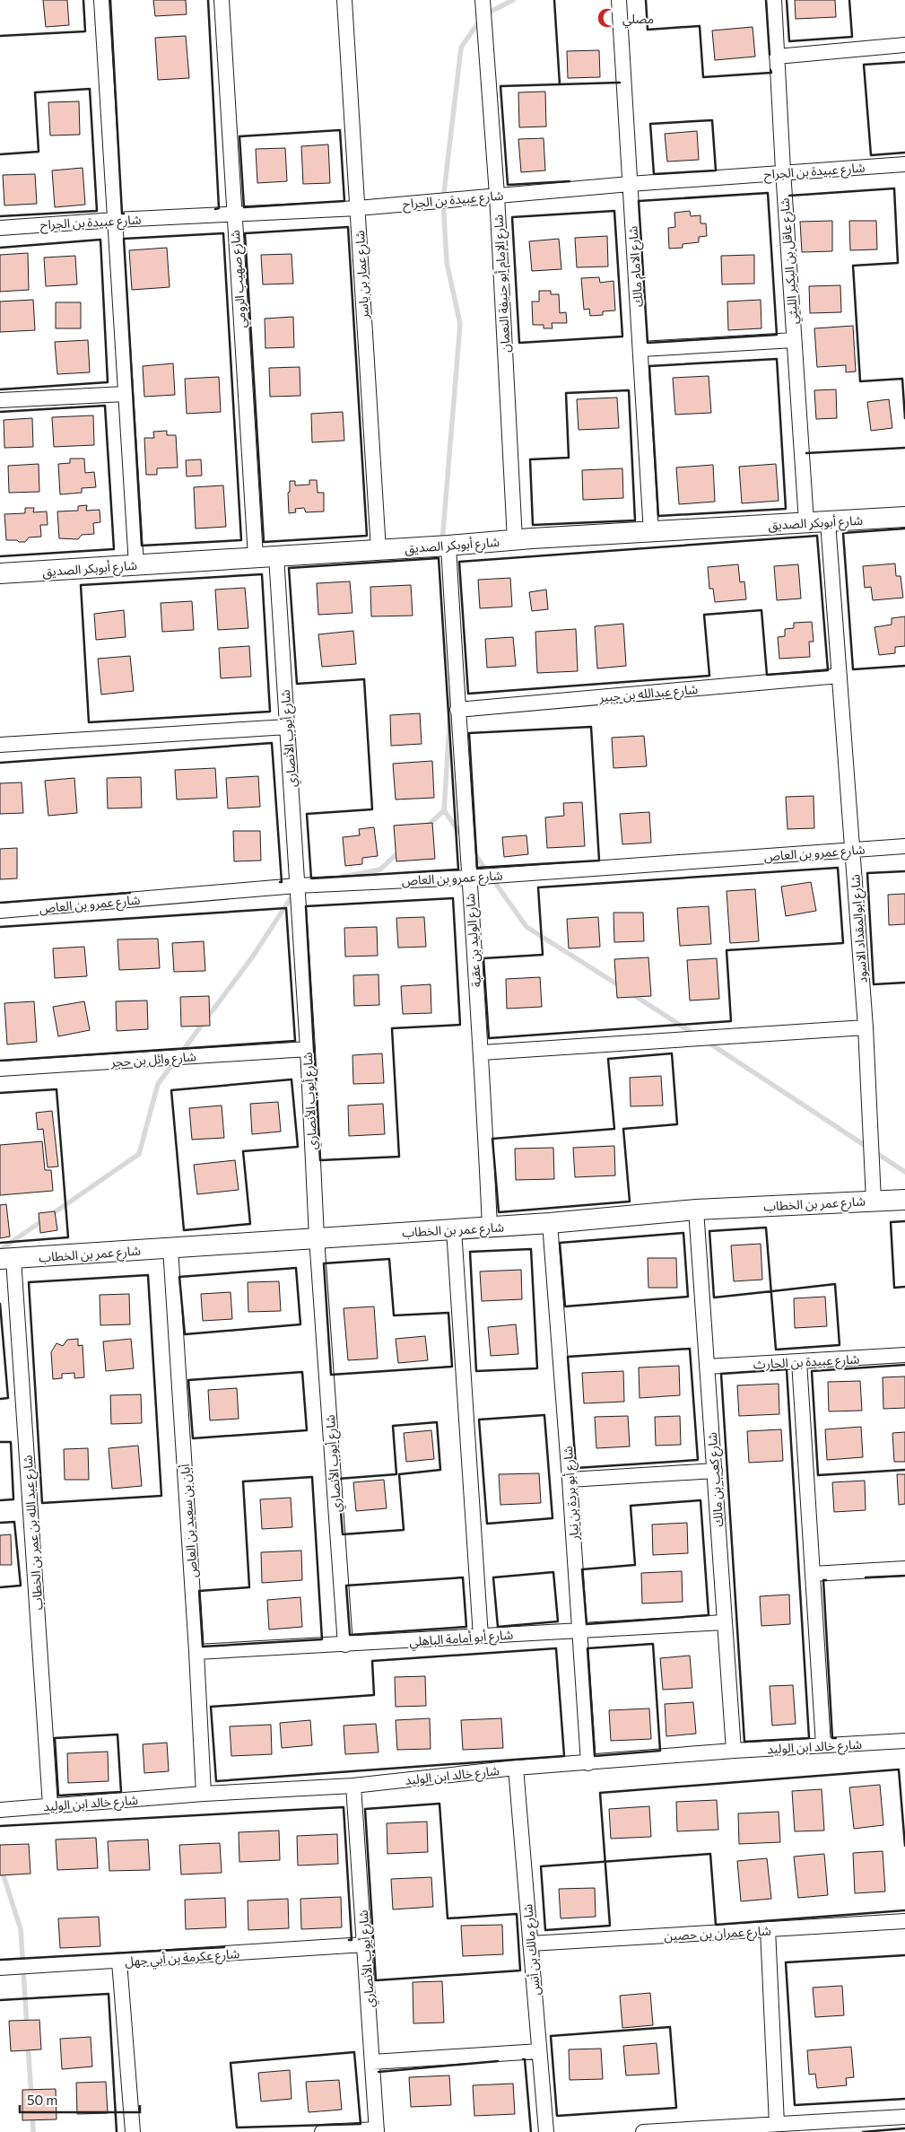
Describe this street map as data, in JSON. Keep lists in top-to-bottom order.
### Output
{
  "streets": {
    "street": [
      "شارع عبيدة بن الجراح",
      "شارع عاقل بن البكير الليثي",
      "شارع الامام مالك",
      "شارع عمار بن ياسر",
      "شارع صهيب الرومي",
      "شارع الإمام أبو حنيفة النعمان",
      "شارع أبوبكر الصديق",
      "شارع عبدالله بن جبير",
      "شارع أيوب الأنصاري",
      "شارع عمرو بن العاص",
      "شارع ابوالمقداد الاسود",
      "شارع الوليد بن عقبة",
      "شارع وائل بن حجر",
      "شارع عمر بن الخطاب",
      "شارع عبيدة بن الحارث",
      "شارع كعب بن مالك",
      "شارع أبو بردة بن نيار",
      "أبان بن سعيد بن العاص",
      "شارع عبد الله بن عمر بن الخطاب",
      "شارع أبو أمامة الباهلي",
      "شارع خالد ابن الوليد",
      "شارع عمران بن حصين",
      "شارع مالك بن أنس",
      "شارع عكرمة بن أبي جهل"
    ]
  },
  "crossings": [
    ["شارع عبيدة بن الجراح", "شارع عاقل بن البكير الليثي"],
    ["شارع عبيدة بن الجراح", "شارع الامام مالك"],
    ["شارع عبيدة بن الجراح", "شارع عمار بن ياسر"],
    ["شارع عبيدة بن الجراح", "شارع صهيب الرومي"],
    ["شارع عبيدة بن الجراح", "شارع الإمام أبو حنيفة النعمان"],
    ["شارع عاقل بن البكير الليثي", "شارع أبوبكر الصديق"],
    ["شارع الامام مالك", "شارع أبوبكر الصديق"],
    ["شارع عمار بن ياسر", "شارع أبوبكر الصديق"],
    ["شارع صهيب الرومي", "شارع أبوبكر الصديق"],
    ["شارع الإمام أبو حنيفة النعمان", "شارع أبوبكر الصديق"],
    ["شارع أبوبكر الصديق", "شارع أيوب الأنصاري"],
    ["شارع أبوبكر الصديق", "شارع ابوالمقداد الاسود"],
    ["شارع أبوبكر الصديق", "شارع الوليد بن عقبة"],
    ["شارع عبدالله بن جبير", "شارع ابوالمقداد الاسود"],
    ["شارع عبدالله بن جبير", "شارع الوليد بن عقبة"],
    ["شارع أيوب الأنصاري", "شارع عمرو بن العاص"],
    ["شارع أيوب الأنصاري", "شارع وائل بن حجر"],
    ["شارع أيوب الأنصاري", "شارع عمر بن الخطاب"],
    ["شارع أيوب الأنصاري", "شارع أبو أمامة الباهلي"],
    ["شارع أيوب الأنصاري", "شارع خالد ابن الوليد"],
    ["شارع أيوب الأنصاري", "شارع عكرمة بن أبي جهل"],
    ["شارع عمرو بن العاص", "شارع ابوالمقداد الاسود"],
    ["شارع عمرو بن العاص", "شارع الوليد بن عقبة"],
    ["شارع ابوالمقداد الاسود", "شارع عمر بن الخطاب"],
    ["شارع الوليد بن عقبة", "شارع عمر بن الخطاب"],
    ["شارع عمر بن الخطاب", "شارع كعب بن مالك"],
    ["شارع عمر بن الخطاب", "شارع أبو بردة بن نيار"],
    ["شارع عمر بن الخطاب", "أبان بن سعيد بن العاص"],
    ["شارع عمر بن الخطاب", "شارع عبد الله بن عمر بن الخطاب"],
    ["شارع عبيدة بن الحارث", "شارع كعب بن مالك"],
    ["شارع كعب بن مالك", "شارع أبو أمامة الباهلي"],
    ["شارع كعب بن مالك", "شارع خالد ابن الوليد"],
    ["شارع أبو بردة بن نيار", "شارع أبو أمامة الباهلي"],
    ["شارع أبو بردة بن نيار", "شارع خالد ابن الوليد"],
    ["أبان بن سعيد بن العاص", "شارع أبو أمامة الباهلي"],
    ["أبان بن سعيد بن العاص", "شارع خالد ابن الوليد"],
    ["شارع عبد الله بن عمر بن الخطاب", "شارع خالد ابن الوليد"],
    ["شارع خالد ابن الوليد", "شارع مالك بن أنس"],
    ["شارع عمران بن حصين", "شارع مالك بن أنس"]
  ],
  "places": {
    "mosque": ["مصلي"]
  },
  "scale_bar": "50 m"
}
